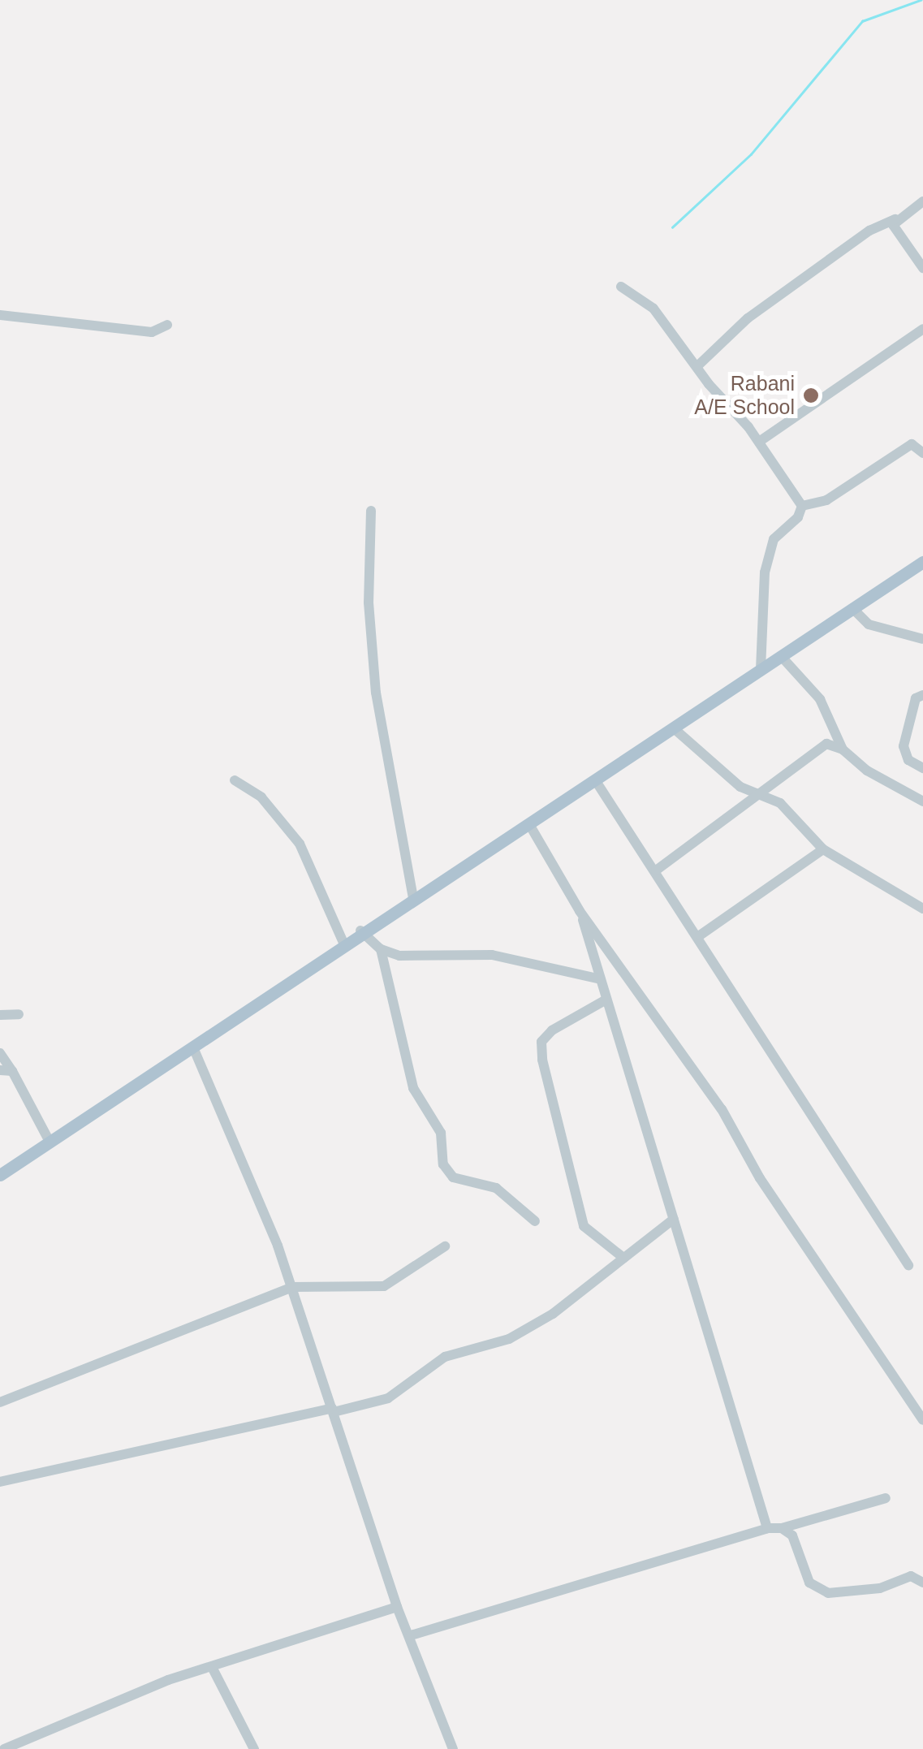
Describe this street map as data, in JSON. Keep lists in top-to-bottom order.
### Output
{
  "places": ["Rabani A/E School"]
}
